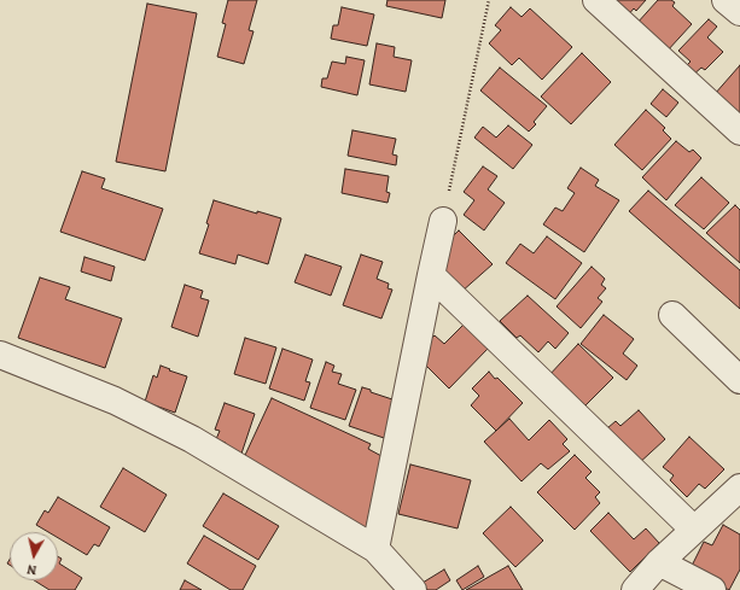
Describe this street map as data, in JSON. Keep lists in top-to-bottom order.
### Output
{
  "north": "bottom"
}
